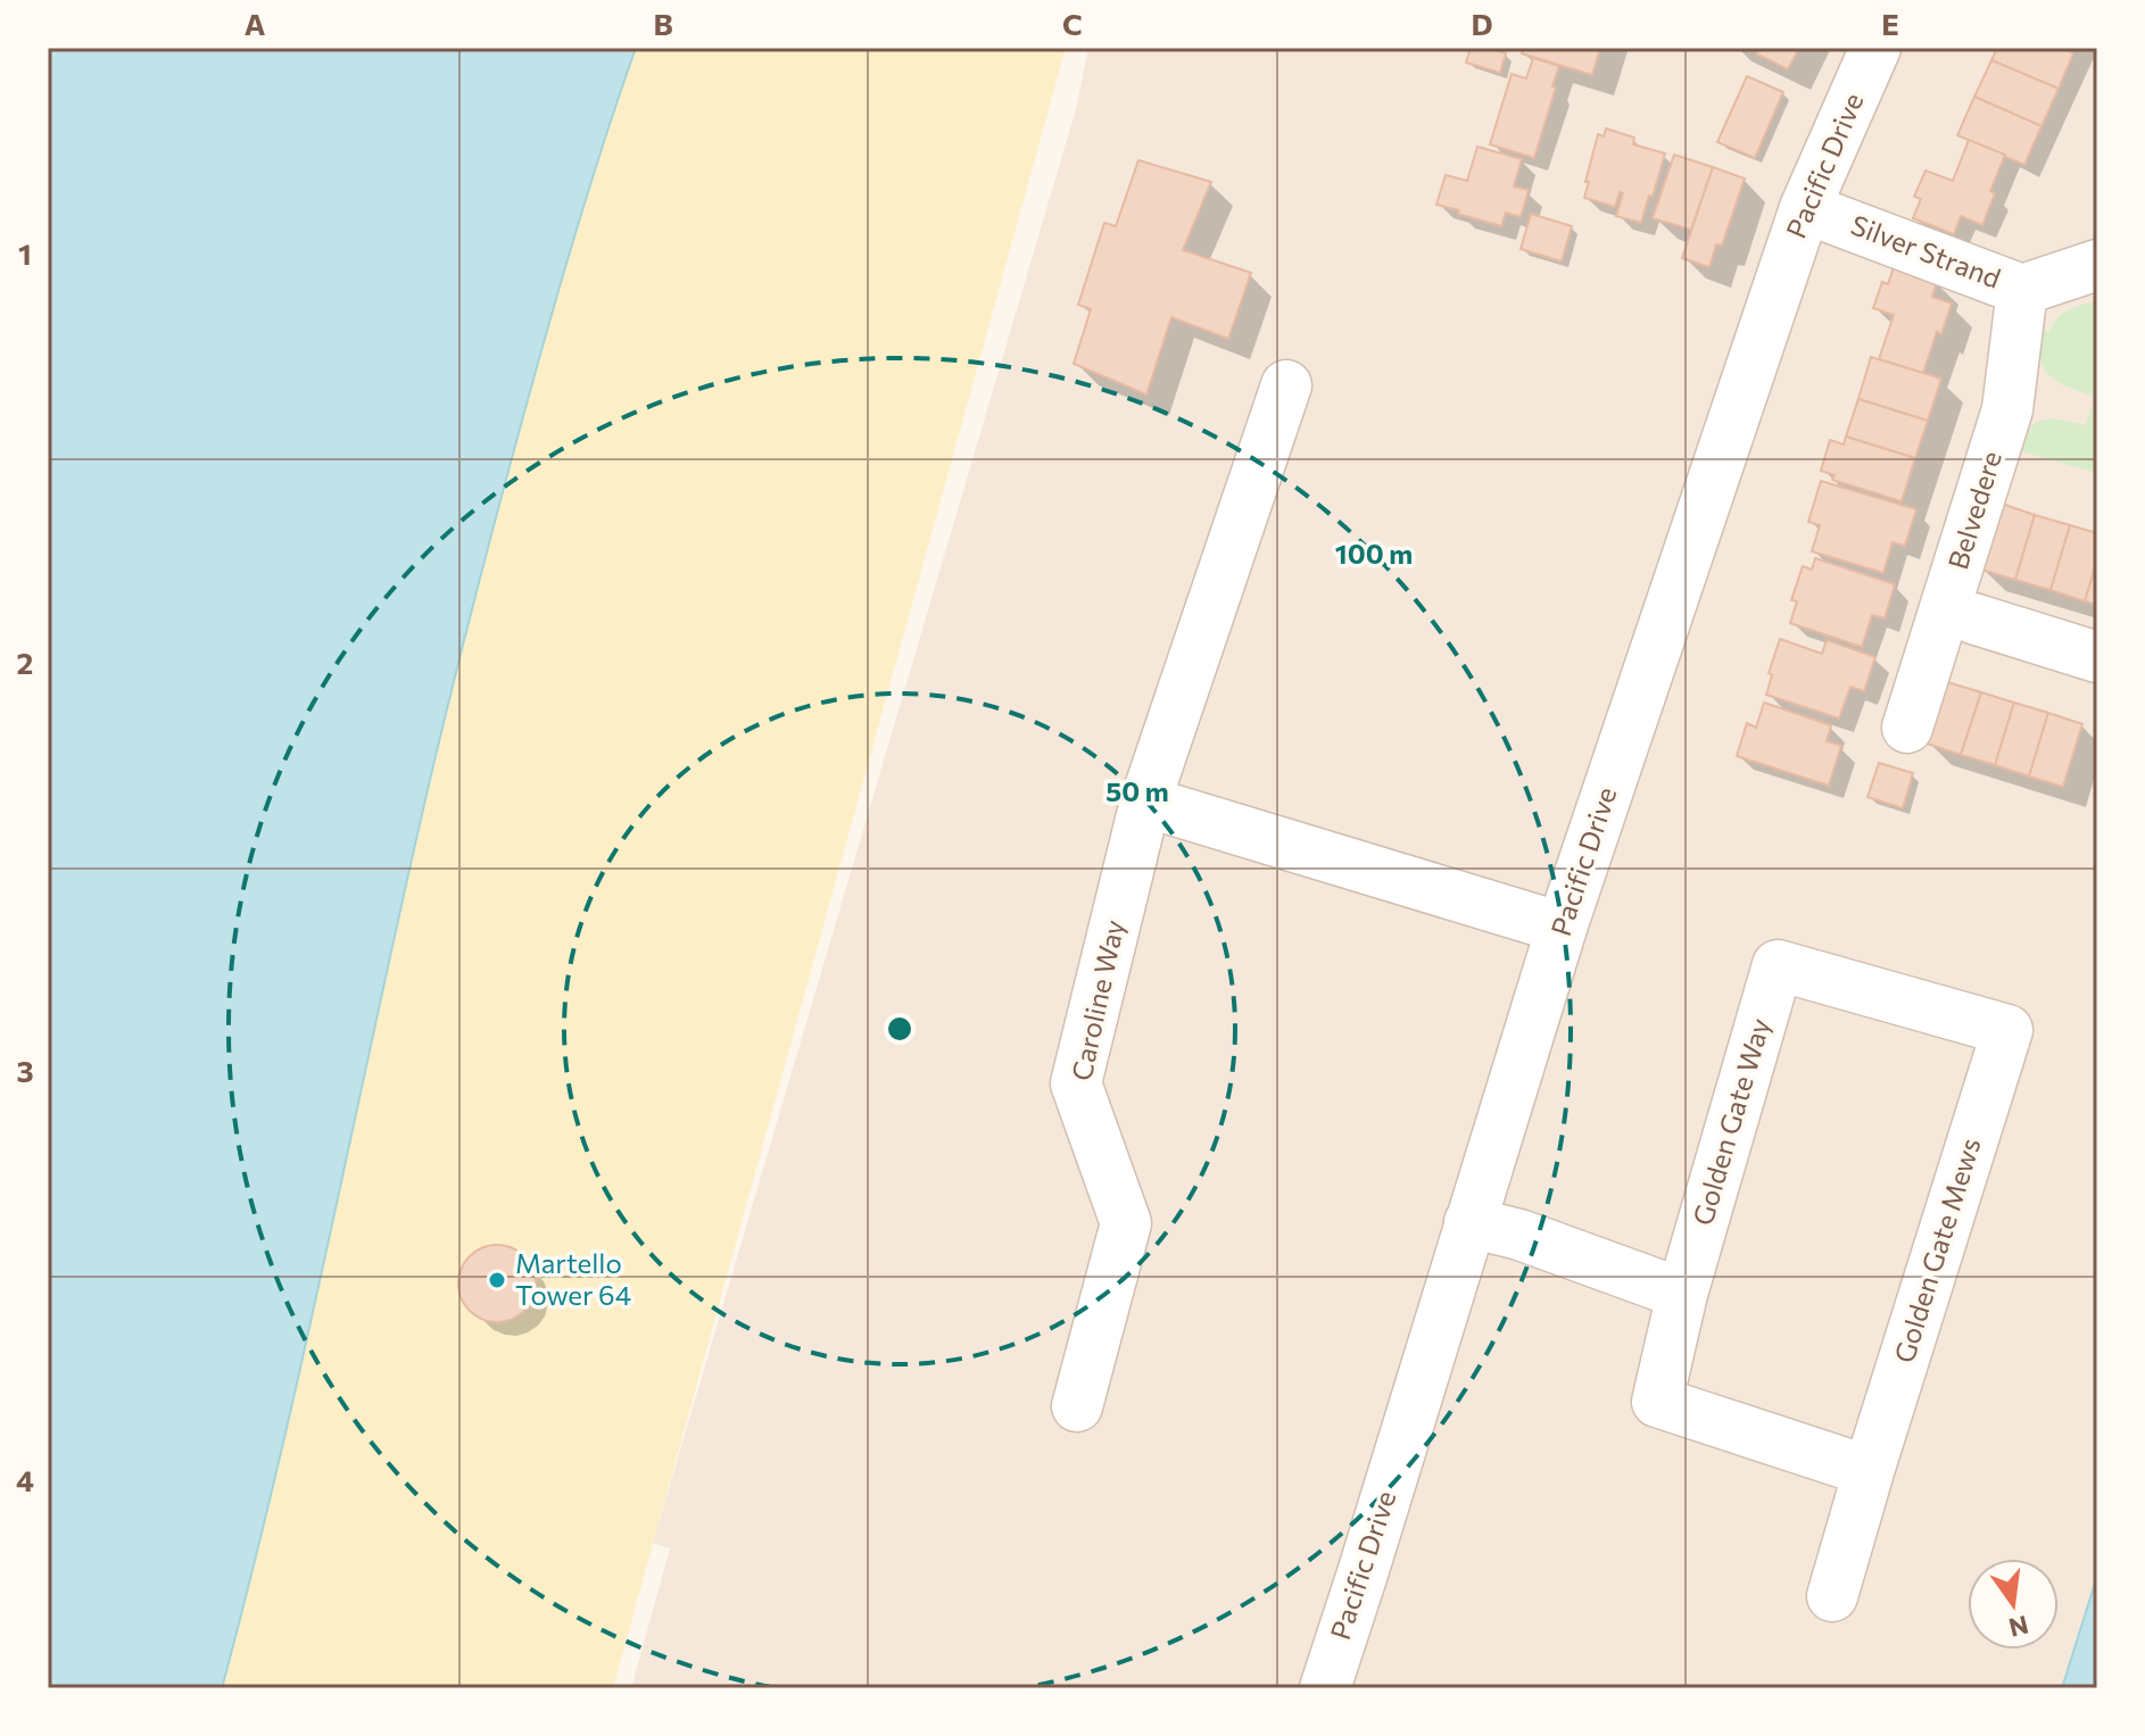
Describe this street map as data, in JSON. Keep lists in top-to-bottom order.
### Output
{
  "streets": {
    "street": [
      "Pacific Drive",
      "Silver Strand",
      "Belvedere",
      "Caroline Way",
      "Golden Gate Way",
      "Golden Gate Mews"
    ]
  },
  "crossings": [
    ["Pacific Drive", "Silver Strand"],
    ["Silver Strand", "Belvedere"],
    ["Golden Gate Way", "Golden Gate Mews"]
  ],
  "places": ["Martello Tower 64"],
  "north": "bottom",
  "grid": {
    "columns": [
      "A",
      "B",
      "C",
      "D",
      "E"
    ],
    "rows": [
      "1",
      "2",
      "3",
      "4"
    ]
  },
  "rings": ["100 m", "50 m"]
}
